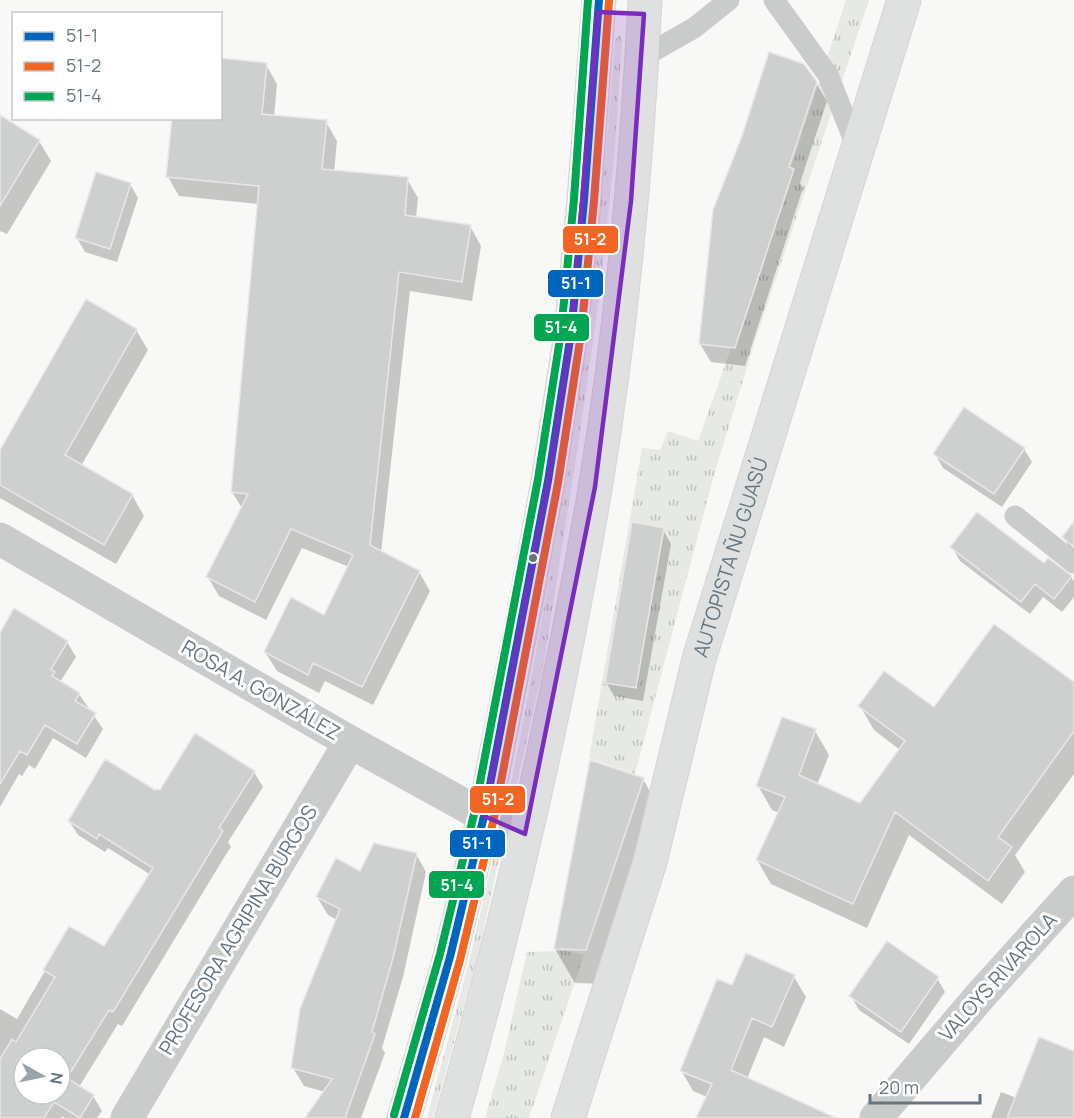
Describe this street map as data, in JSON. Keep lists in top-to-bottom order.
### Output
{
  "streets": {
    "main road": ["AUTOPISTA ÑU GUASÚ"],
    "street": ["ROSA A. GONZÁLEZ", "PROFESORA AGRIPINA BURGOS", "VALOYS RIVAROLA"]
  },
  "crossings": [
    ["ROSA A. GONZÁLEZ", "PROFESORA AGRIPINA BURGOS"]
  ],
  "lines": ["transit line 51-1", "transit line 51-4", "transit line 51-2"],
  "legend": ["51-1", "51-2", "51-4"],
  "scale_bar": "20 m",
  "north": "right"
}
